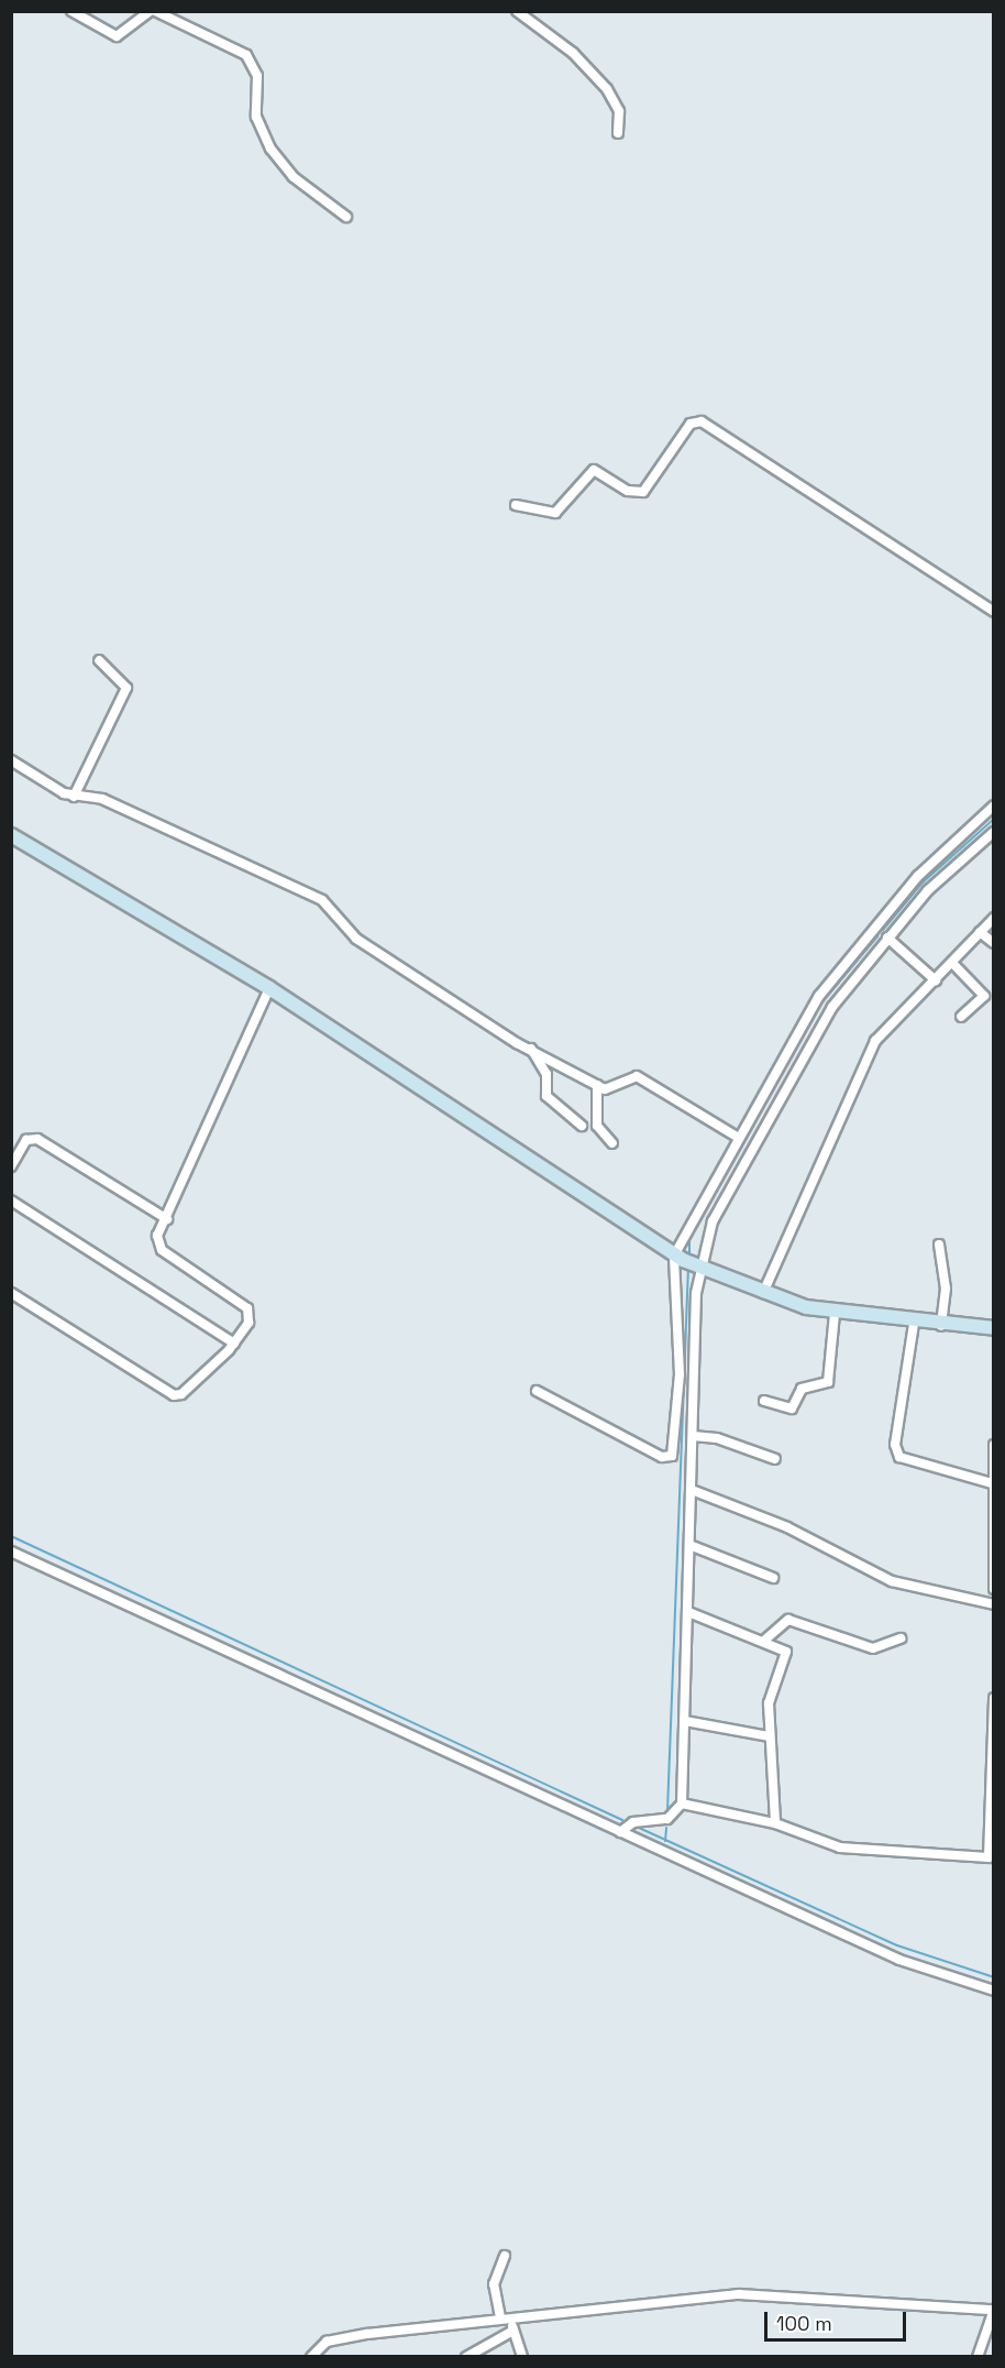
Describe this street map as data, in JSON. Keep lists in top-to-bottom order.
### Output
{
  "scale_bar": "100 m"
}
